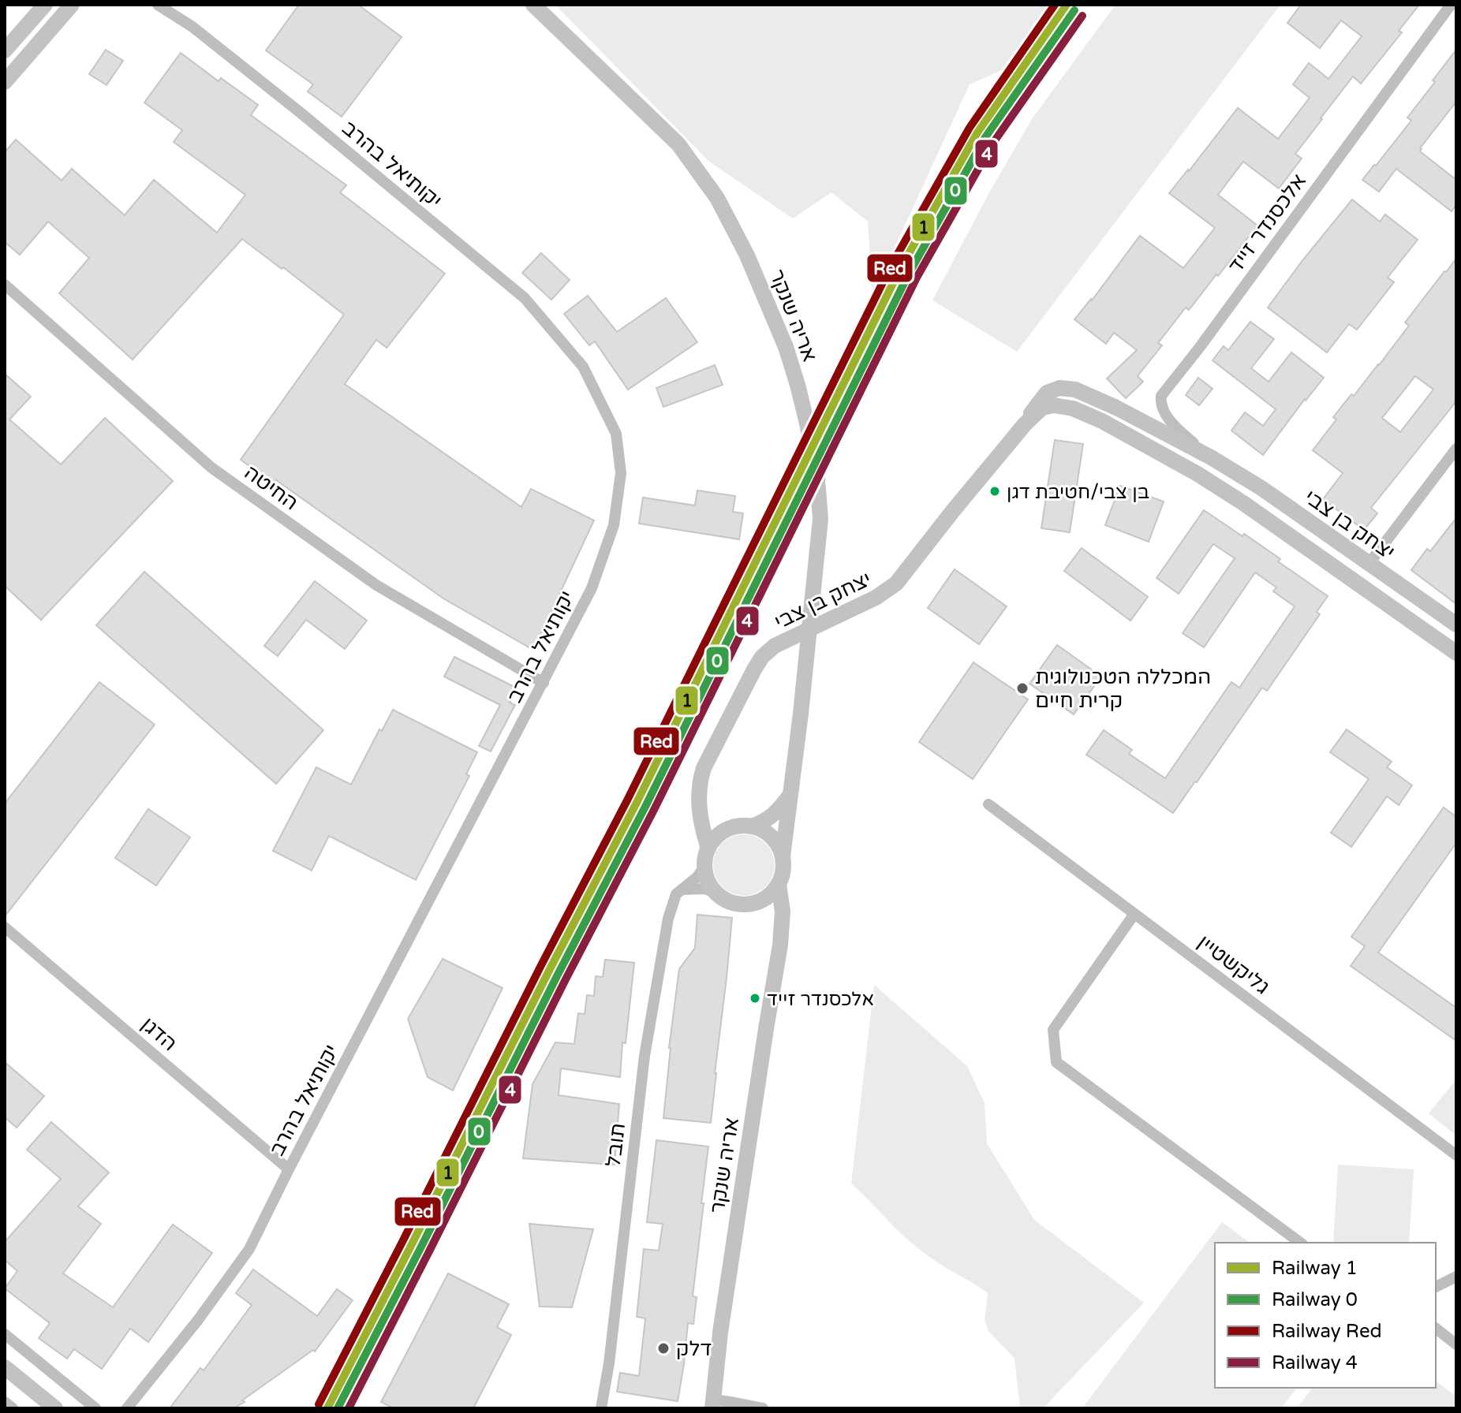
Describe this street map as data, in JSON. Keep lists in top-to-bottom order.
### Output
{
  "streets": {
    "street": [
      "יקותיאל בהרב",
      "אלכסנדר זייד",
      "אריה שנקר",
      "החיטה",
      "יצחק בן צבי",
      "גליקשטיין",
      "הדגן",
      "תובל"
    ]
  },
  "crossings": [
    ["יקותיאל בהרב", "החיטה"],
    ["יקותיאל בהרב", "הדגן"],
    ["אלכסנדר זייד", "יצחק בן צבי"],
    ["אריה שנקר", "יצחק בן צבי"],
    ["אריה שנקר", "תובל"],
    ["יצחק בן צבי", "תובל"]
  ],
  "places": [
    "בן צבי/חטיבת דגן",
    "המכללה הטכנולוגית קרית חיים",
    "אלכסנדר זייד",
    "דלק"
  ],
  "lines": [
    "rail line 1",
    "rail line Red",
    "rail line 0",
    "rail line 4"
  ],
  "legend": [
    "Railway 1",
    "Railway 0",
    "Railway Red",
    "Railway 4"
  ]
}
